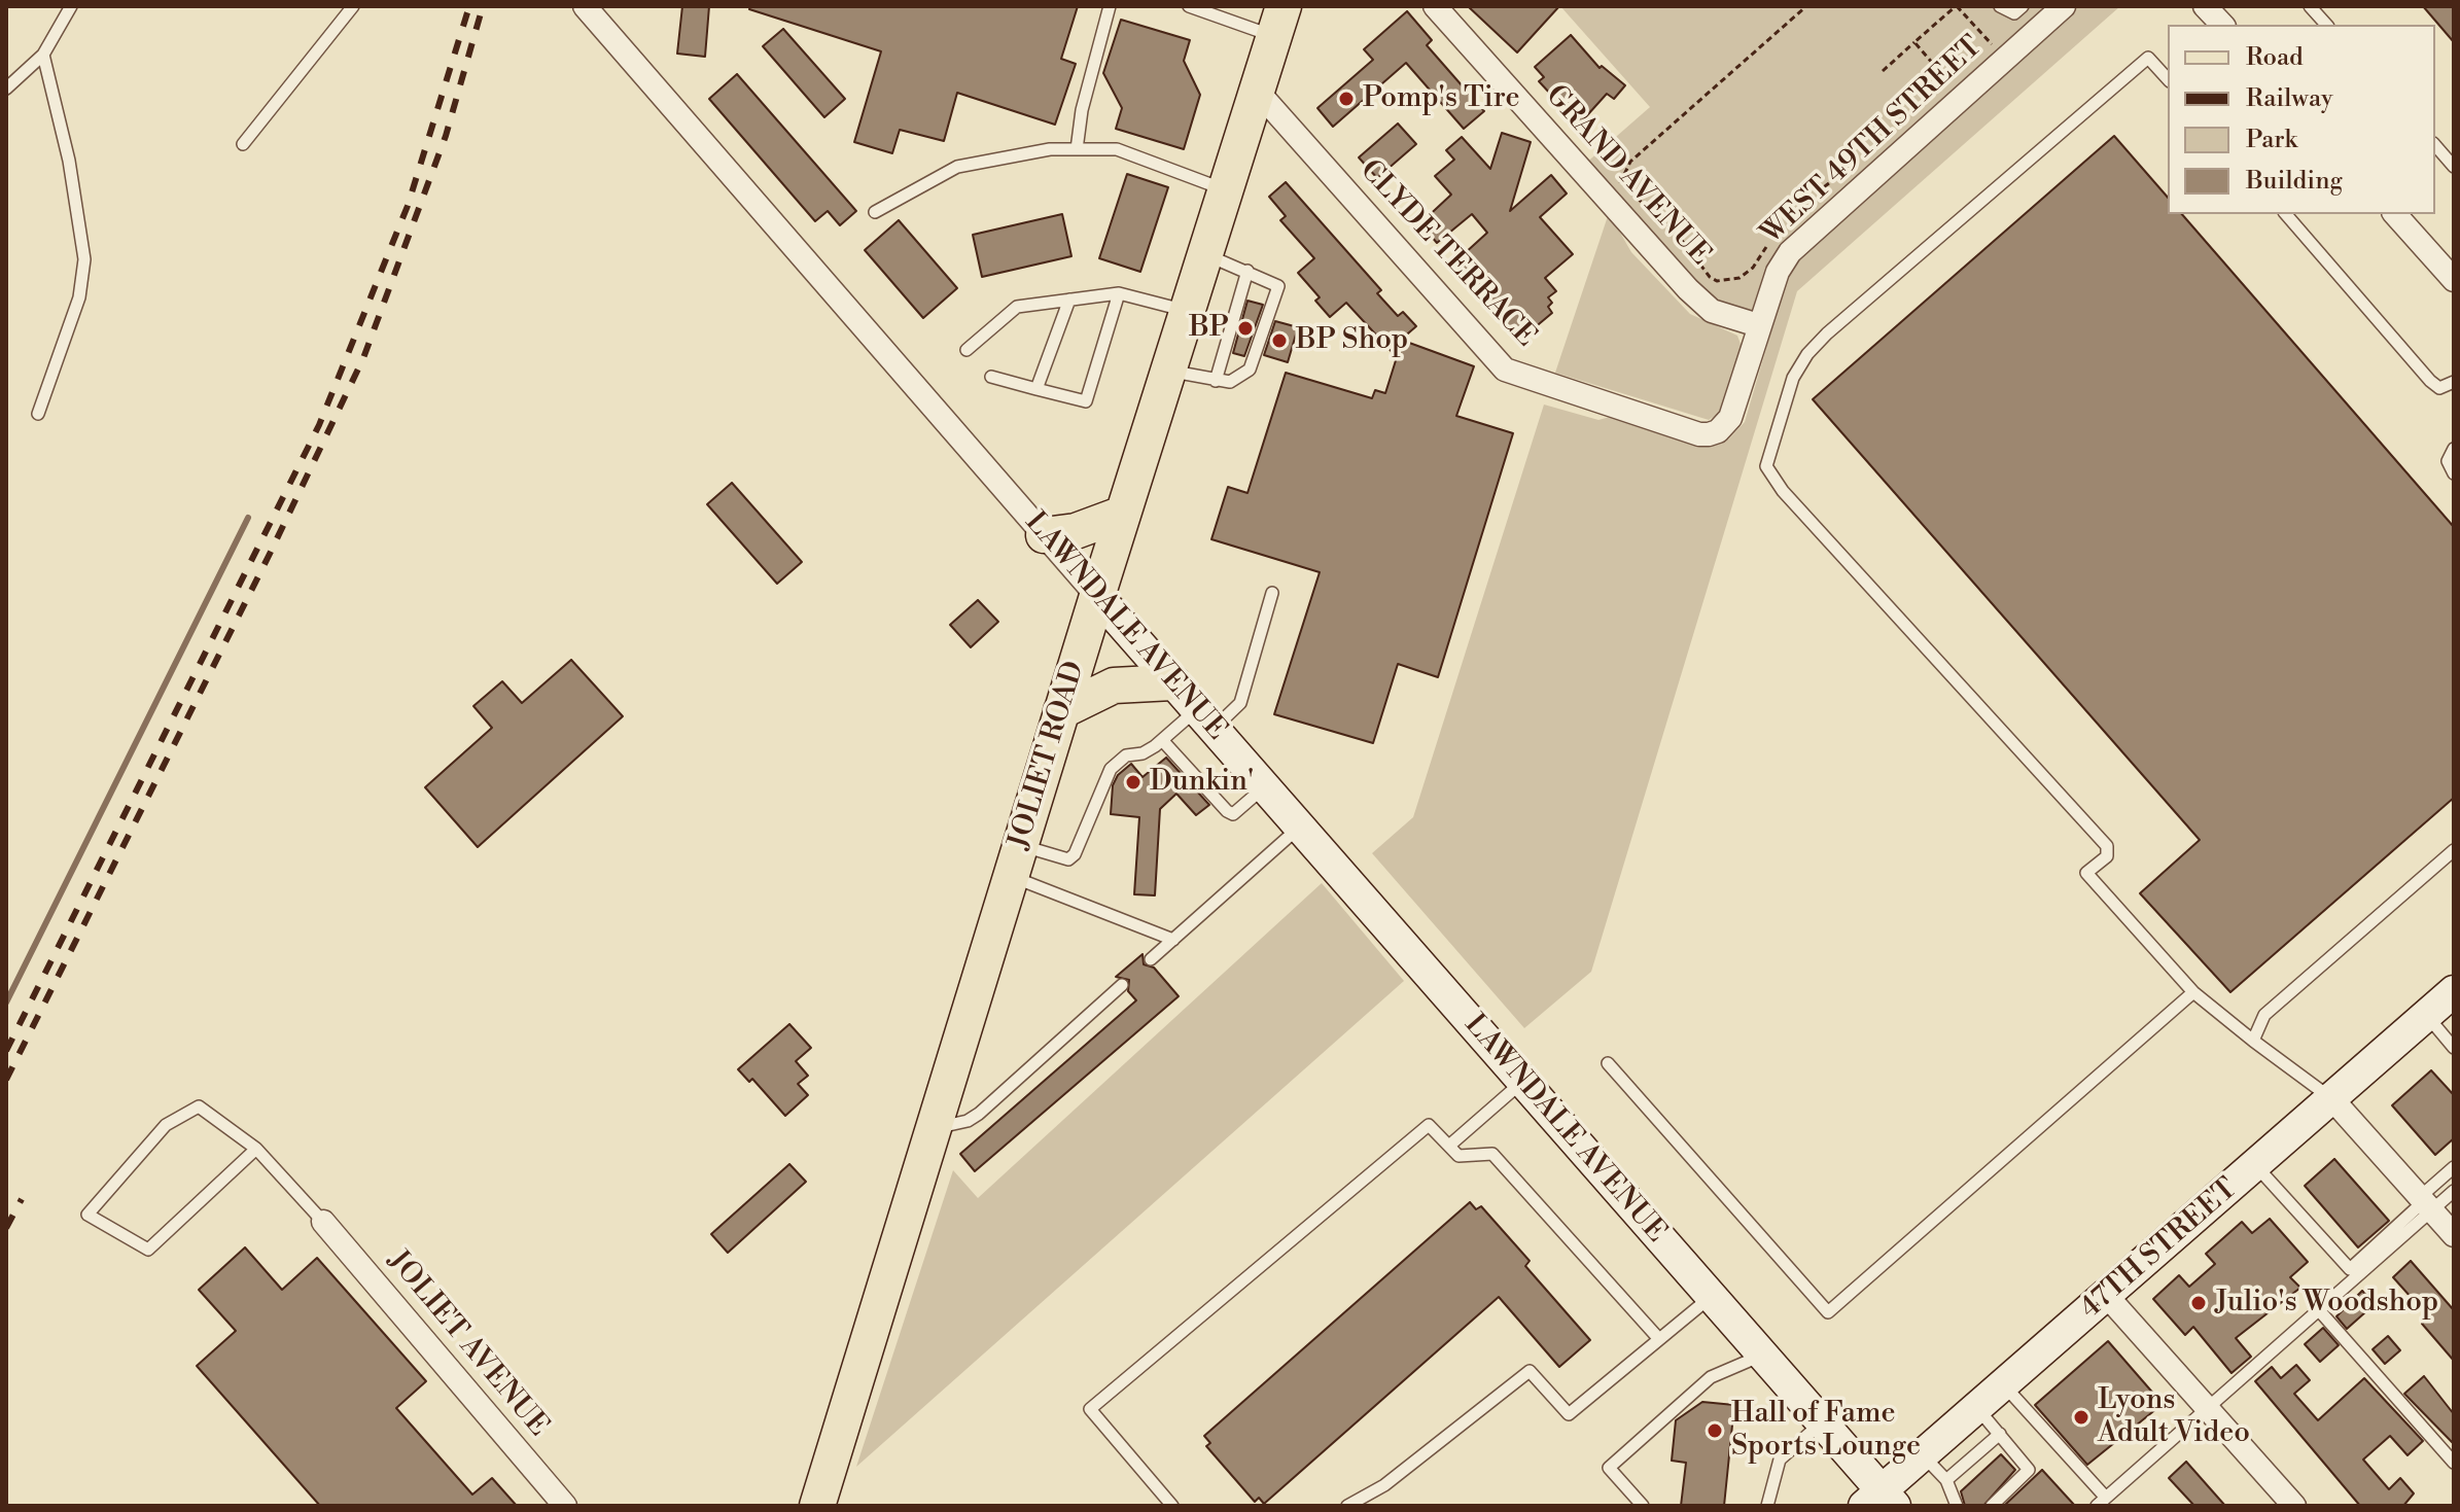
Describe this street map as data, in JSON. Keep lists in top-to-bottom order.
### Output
{
  "streets": {
    "main road": ["JOLIET ROAD"],
    "street": [
      "WEST 49TH STREET",
      "GRAND AVENUE",
      "CLYDE TERRACE",
      "LAWNDALE AVENUE",
      "47TH STREET",
      "JOLIET AVENUE"
    ]
  },
  "crossings": [
    ["WEST 49TH STREET", "GRAND AVENUE"],
    ["WEST 49TH STREET", "CLYDE TERRACE"],
    ["CLYDE TERRACE", "JOLIET ROAD"],
    ["LAWNDALE AVENUE", "JOLIET ROAD"],
    ["LAWNDALE AVENUE", "47TH STREET"]
  ],
  "places": [
    "Pomp's Tire",
    "BP",
    "BP Shop",
    "Dunkin'",
    "Julio's Woodshop",
    "Lyons Adult Video",
    "Hall of Fame Sports Lounge"
  ],
  "legend": [
    "Road",
    "Railway",
    "Park",
    "Building"
  ]
}
